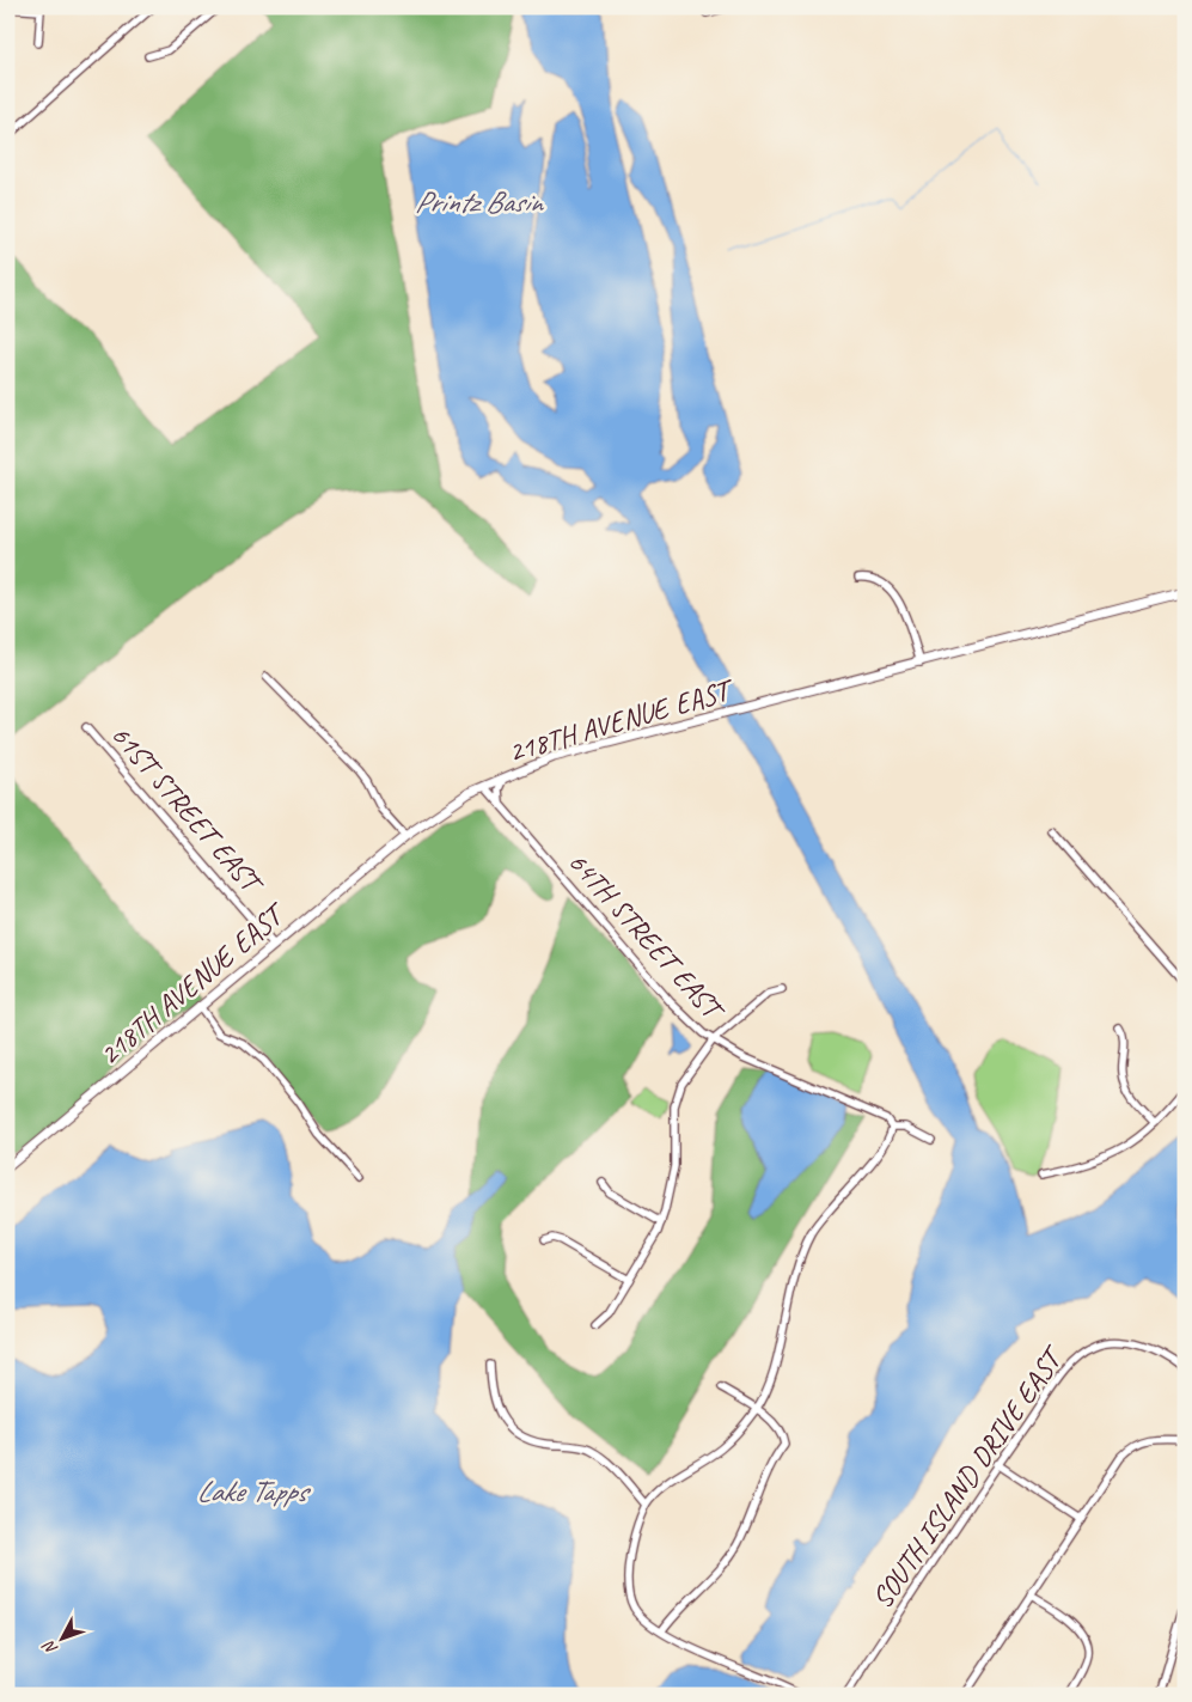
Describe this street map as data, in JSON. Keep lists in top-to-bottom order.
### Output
{
  "streets": {
    "street": [
      "218TH AVENUE EAST",
      "61ST STREET EAST",
      "64TH STREET EAST",
      "SOUTH ISLAND DRIVE EAST"
    ]
  },
  "crossings": [
    ["218TH AVENUE EAST", "61ST STREET EAST"],
    ["218TH AVENUE EAST", "64TH STREET EAST"]
  ],
  "water": ["Printz Basin", "Lake Tapps"],
  "north": "bottom left"
}
